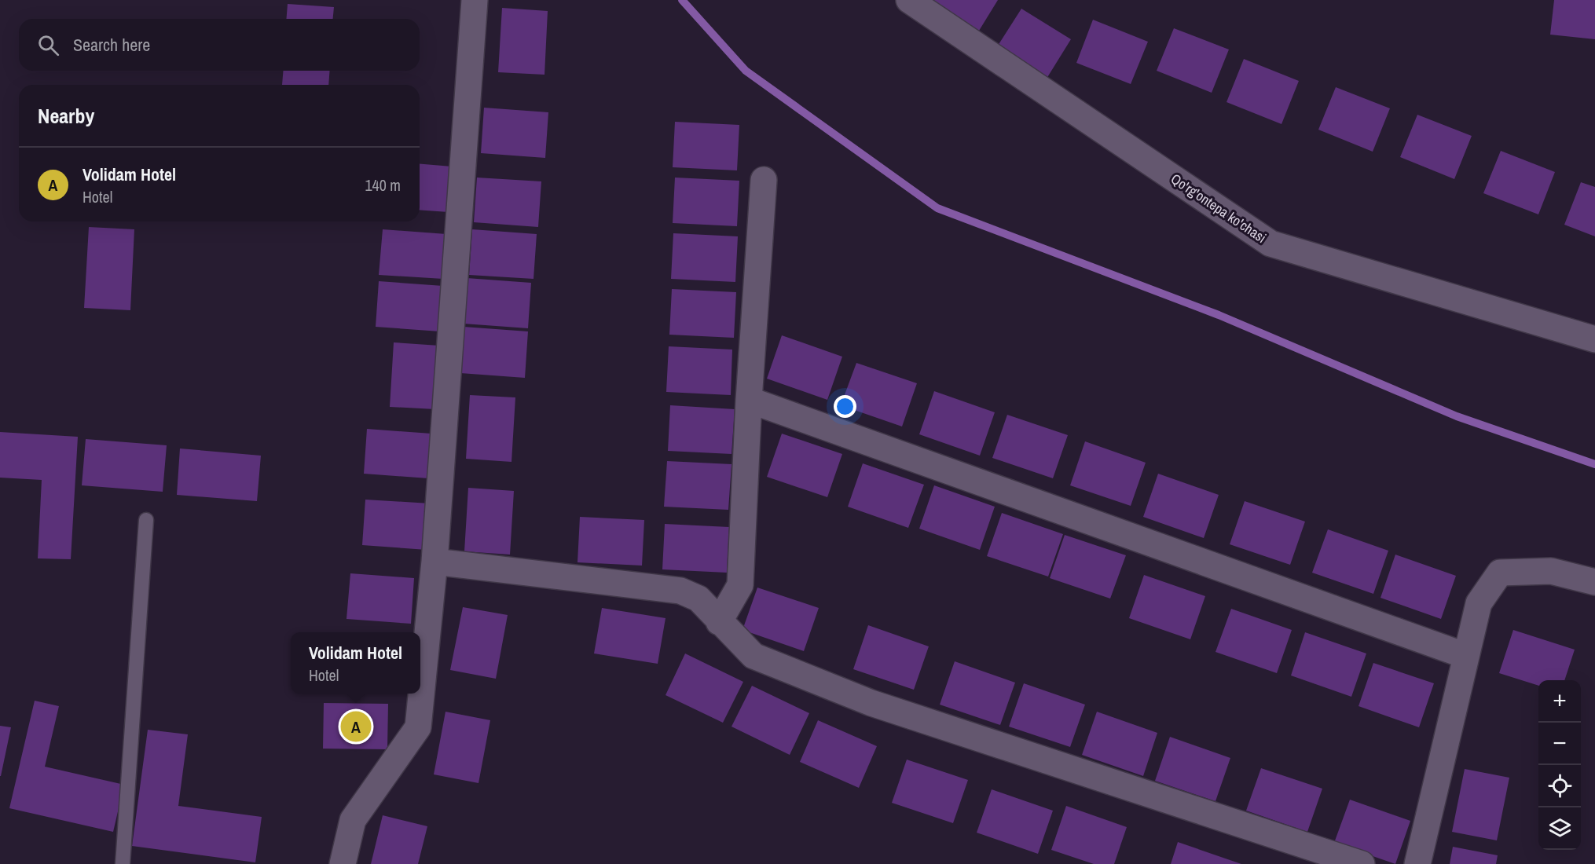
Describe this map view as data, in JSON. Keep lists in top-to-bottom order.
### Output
{
  "streets": {
    "street": ["Qo'rg'ontepa ko'chasi"]
  },
  "page": {
    "search": "Search here",
    "heading": "Nearby",
    "list": [
      {
        "mark": "A",
        "name": "Volidam Hotel",
        "note": "Hotel",
        "value": "140 m"
      }
    ],
    "popup": ["Volidam Hotel", "Hotel"],
    "map_buttons": ["+", "−"],
    "pins": "A"
  }
}
